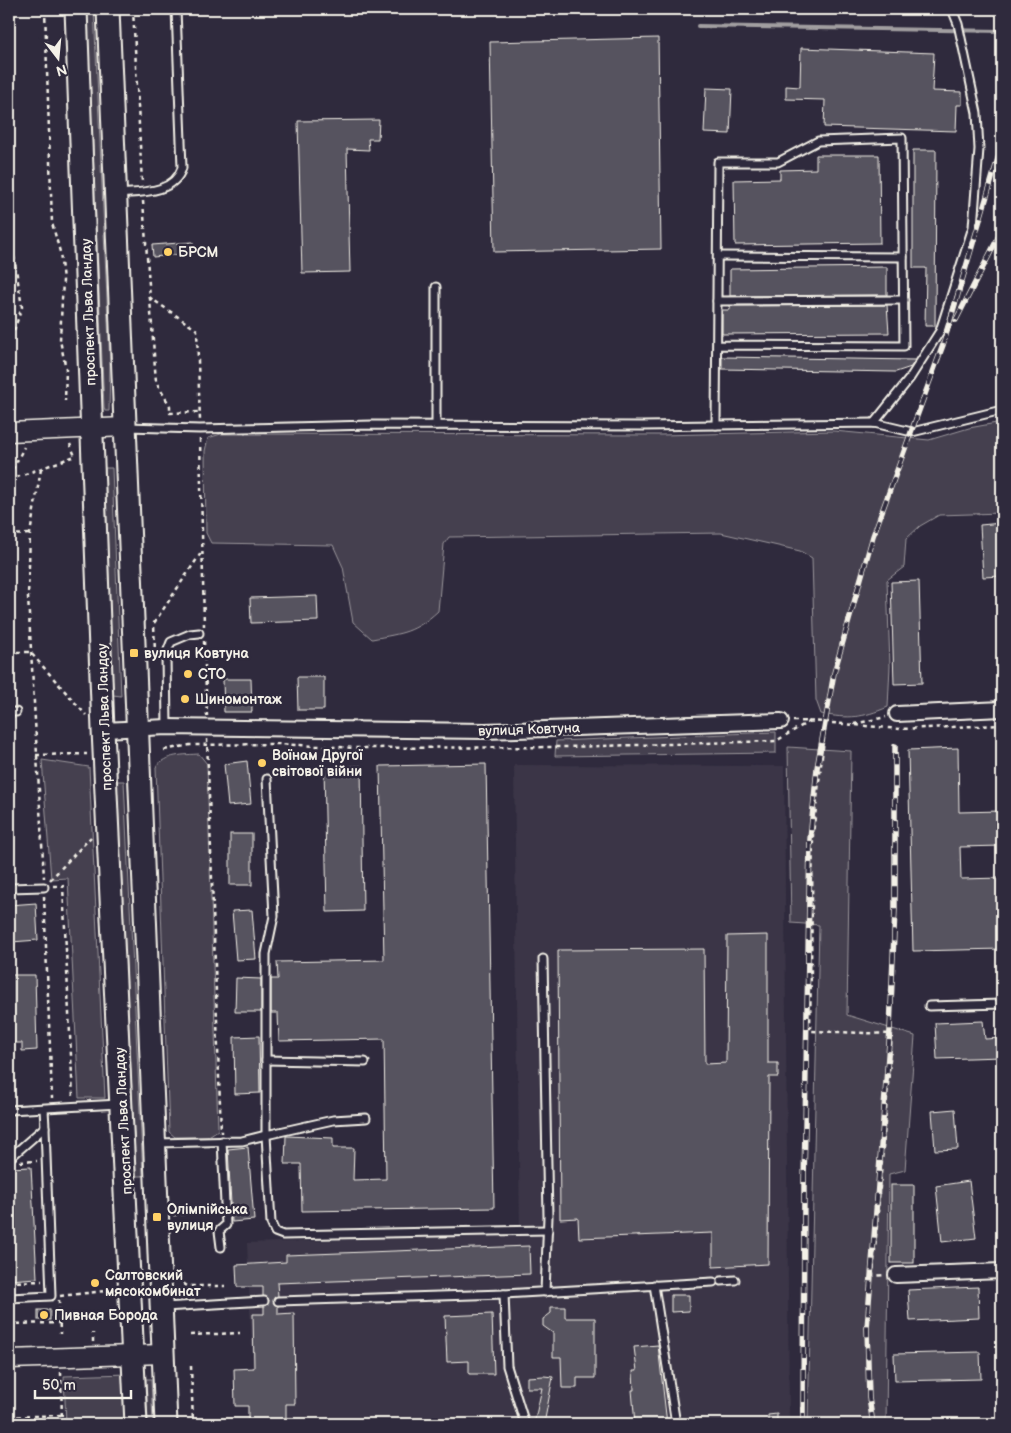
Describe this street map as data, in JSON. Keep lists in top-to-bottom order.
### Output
{
  "streets": {
    "main road": ["проспект Льва Ландау"],
    "street": ["вулиця Ковтуна"]
  },
  "crossings": [
    ["проспект Льва Ландау", "вулиця Ковтуна"]
  ],
  "places": {
    "other": [
      "БРСМ",
      "СТО",
      "Шиномонтаж",
      "Воїнам Другої світової війни",
      "Салтовский мясокомбинат",
      "Пивная Борода"
    ],
    "transit": ["вулиця Ковтуна", "Олімпійська вулиця"]
  },
  "scale_bar": "50 m",
  "north": "bottom"
}
